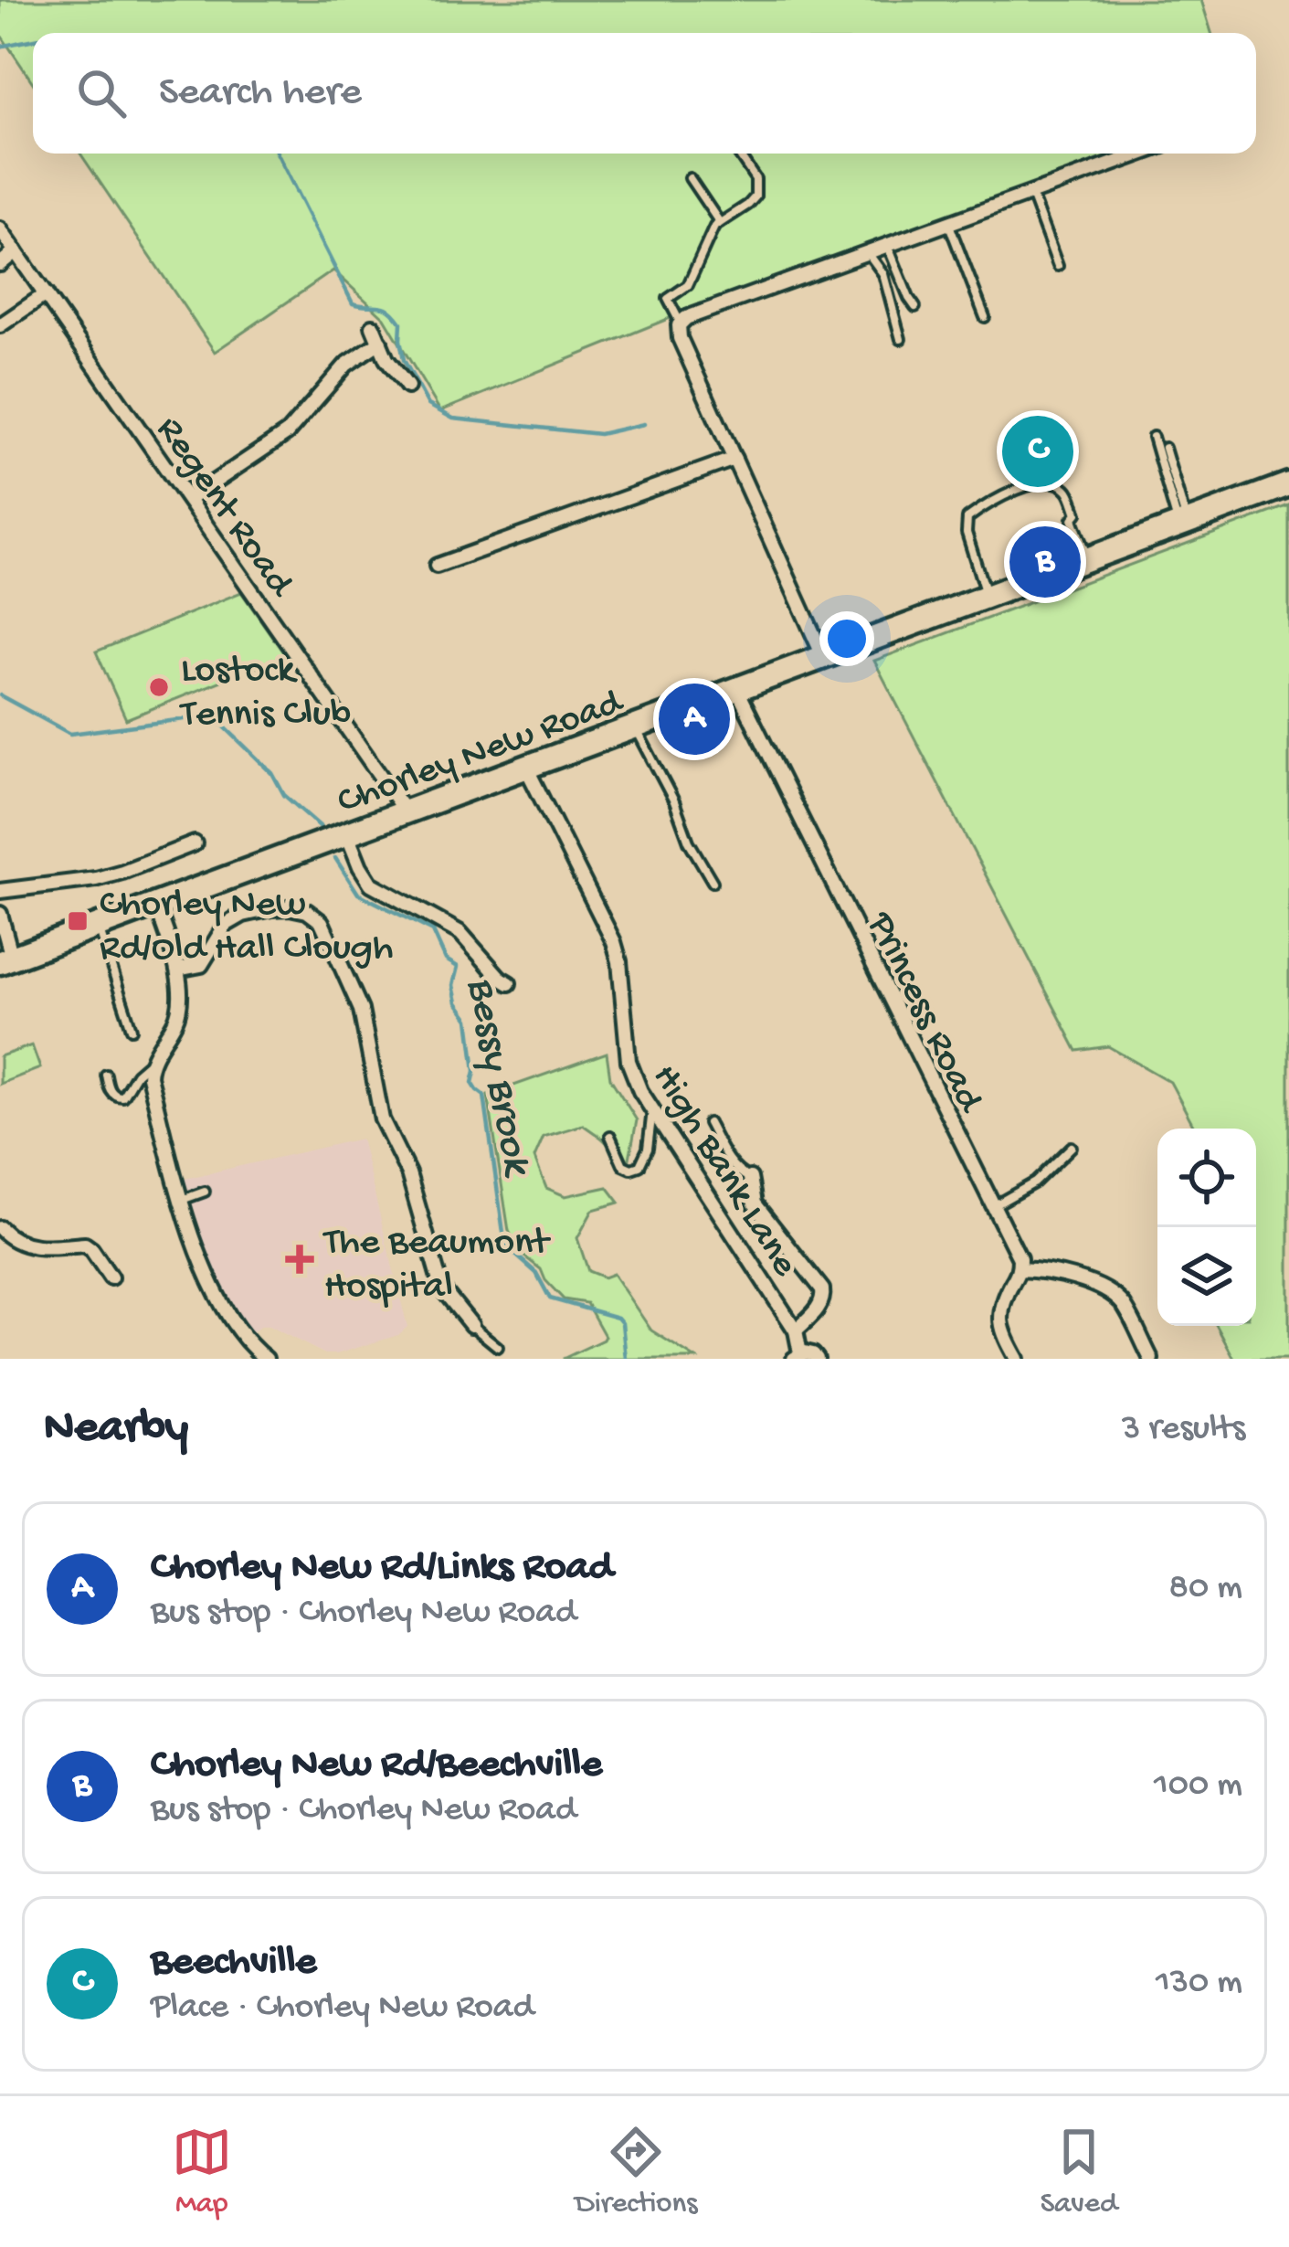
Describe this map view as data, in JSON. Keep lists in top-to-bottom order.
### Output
{
  "streets": {
    "highway": ["Chorley New Road"],
    "street": ["Regent Road", "Princess Road", "High Bank Lane"]
  },
  "crossings": [
    ["Regent Road", "Chorley New Road"],
    ["Chorley New Road", "Princess Road"],
    ["Chorley New Road", "High Bank Lane"]
  ],
  "water": ["Bessy Brook"],
  "places": {
    "other": ["Lostock Tennis Club"],
    "transit": ["Chorley New Rd/Old Hall Clough"],
    "health": ["The Beaumont Hospital"]
  },
  "page": {
    "search": "Search here",
    "pins": ["C", "B", "A"],
    "heading": ["Nearby", "3 results"],
    "list": [
      {
        "mark": "A",
        "name": "Chorley New Rd/Links Road",
        "note": "Bus stop · Chorley New Road",
        "value": "80 m"
      },
      {
        "mark": "B",
        "name": "Chorley New Rd/Beechville",
        "note": "Bus stop · Chorley New Road",
        "value": "100 m"
      },
      {
        "mark": "C",
        "name": "Beechville",
        "note": "Place · Chorley New Road",
        "value": "130 m"
      }
    ],
    "nav": ["Map", "Directions", "Saved"]
  }
}
